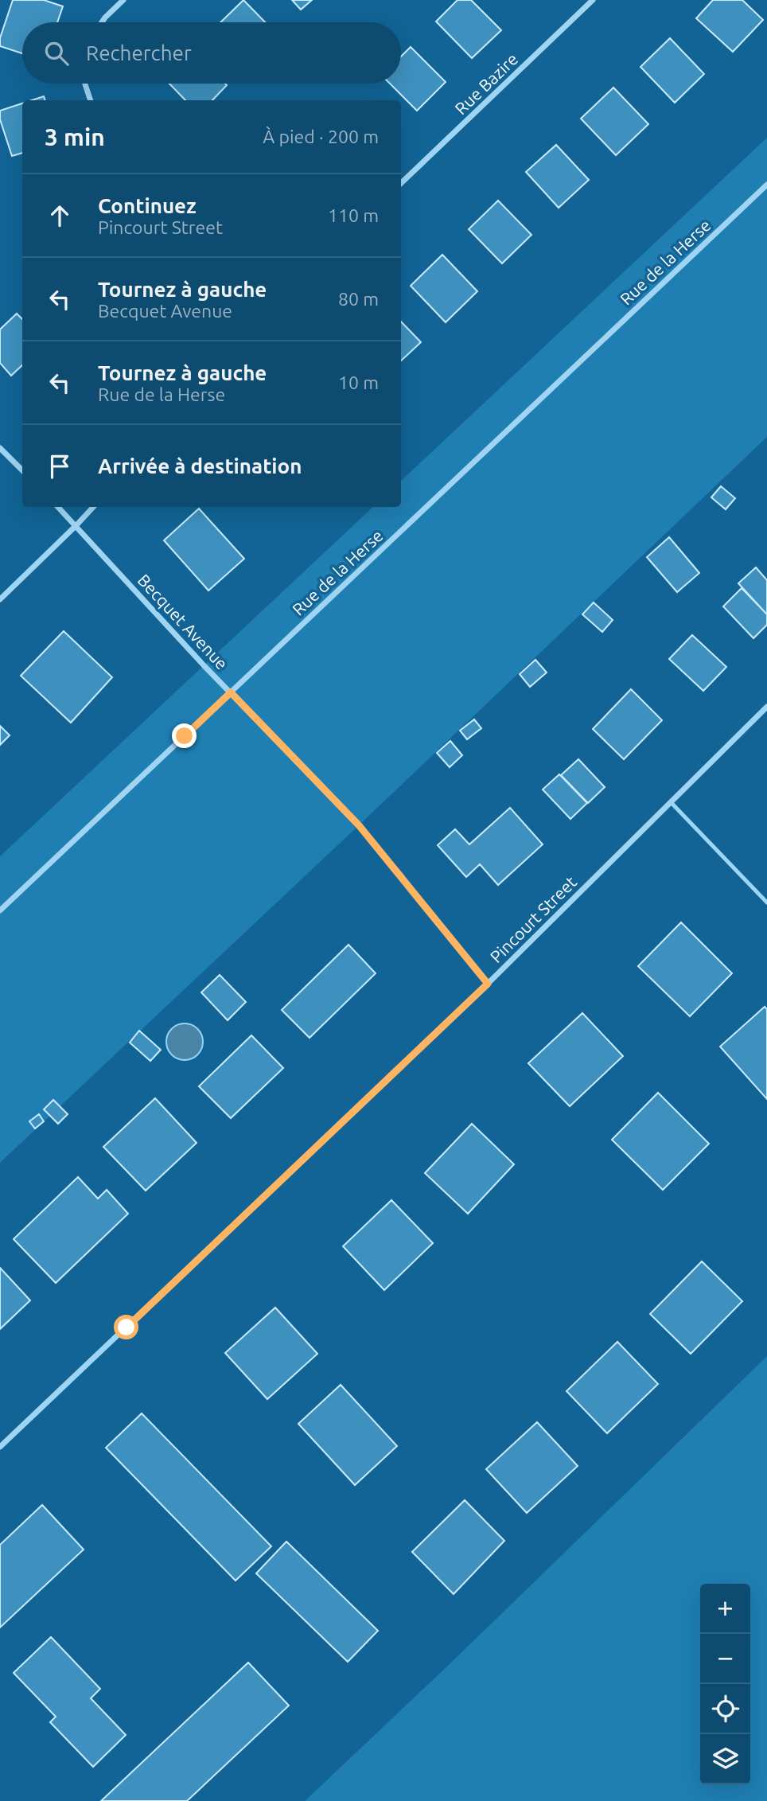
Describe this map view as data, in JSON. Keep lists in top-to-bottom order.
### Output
{
  "streets": {
    "street": [
      "Rue Bazire",
      "Rue de la Herse",
      "Becquet Avenue",
      "Pincourt Street"
    ]
  },
  "crossings": [
    ["Rue de la Herse", "Becquet Avenue"],
    ["Becquet Avenue", "Pincourt Street"]
  ],
  "page": {
    "search": "Rechercher",
    "heading": ["3 min", "À pied · 200 m"],
    "list": [
      ["Continuez", "Pincourt Street", "110 m"],
      ["Tournez à gauche", "Becquet Avenue", "80 m"],
      ["Tournez à gauche", "Rue de la Herse", "10 m"],
      "Arrivée à destination"
    ],
    "map_buttons": ["+", "−"]
  }
}
